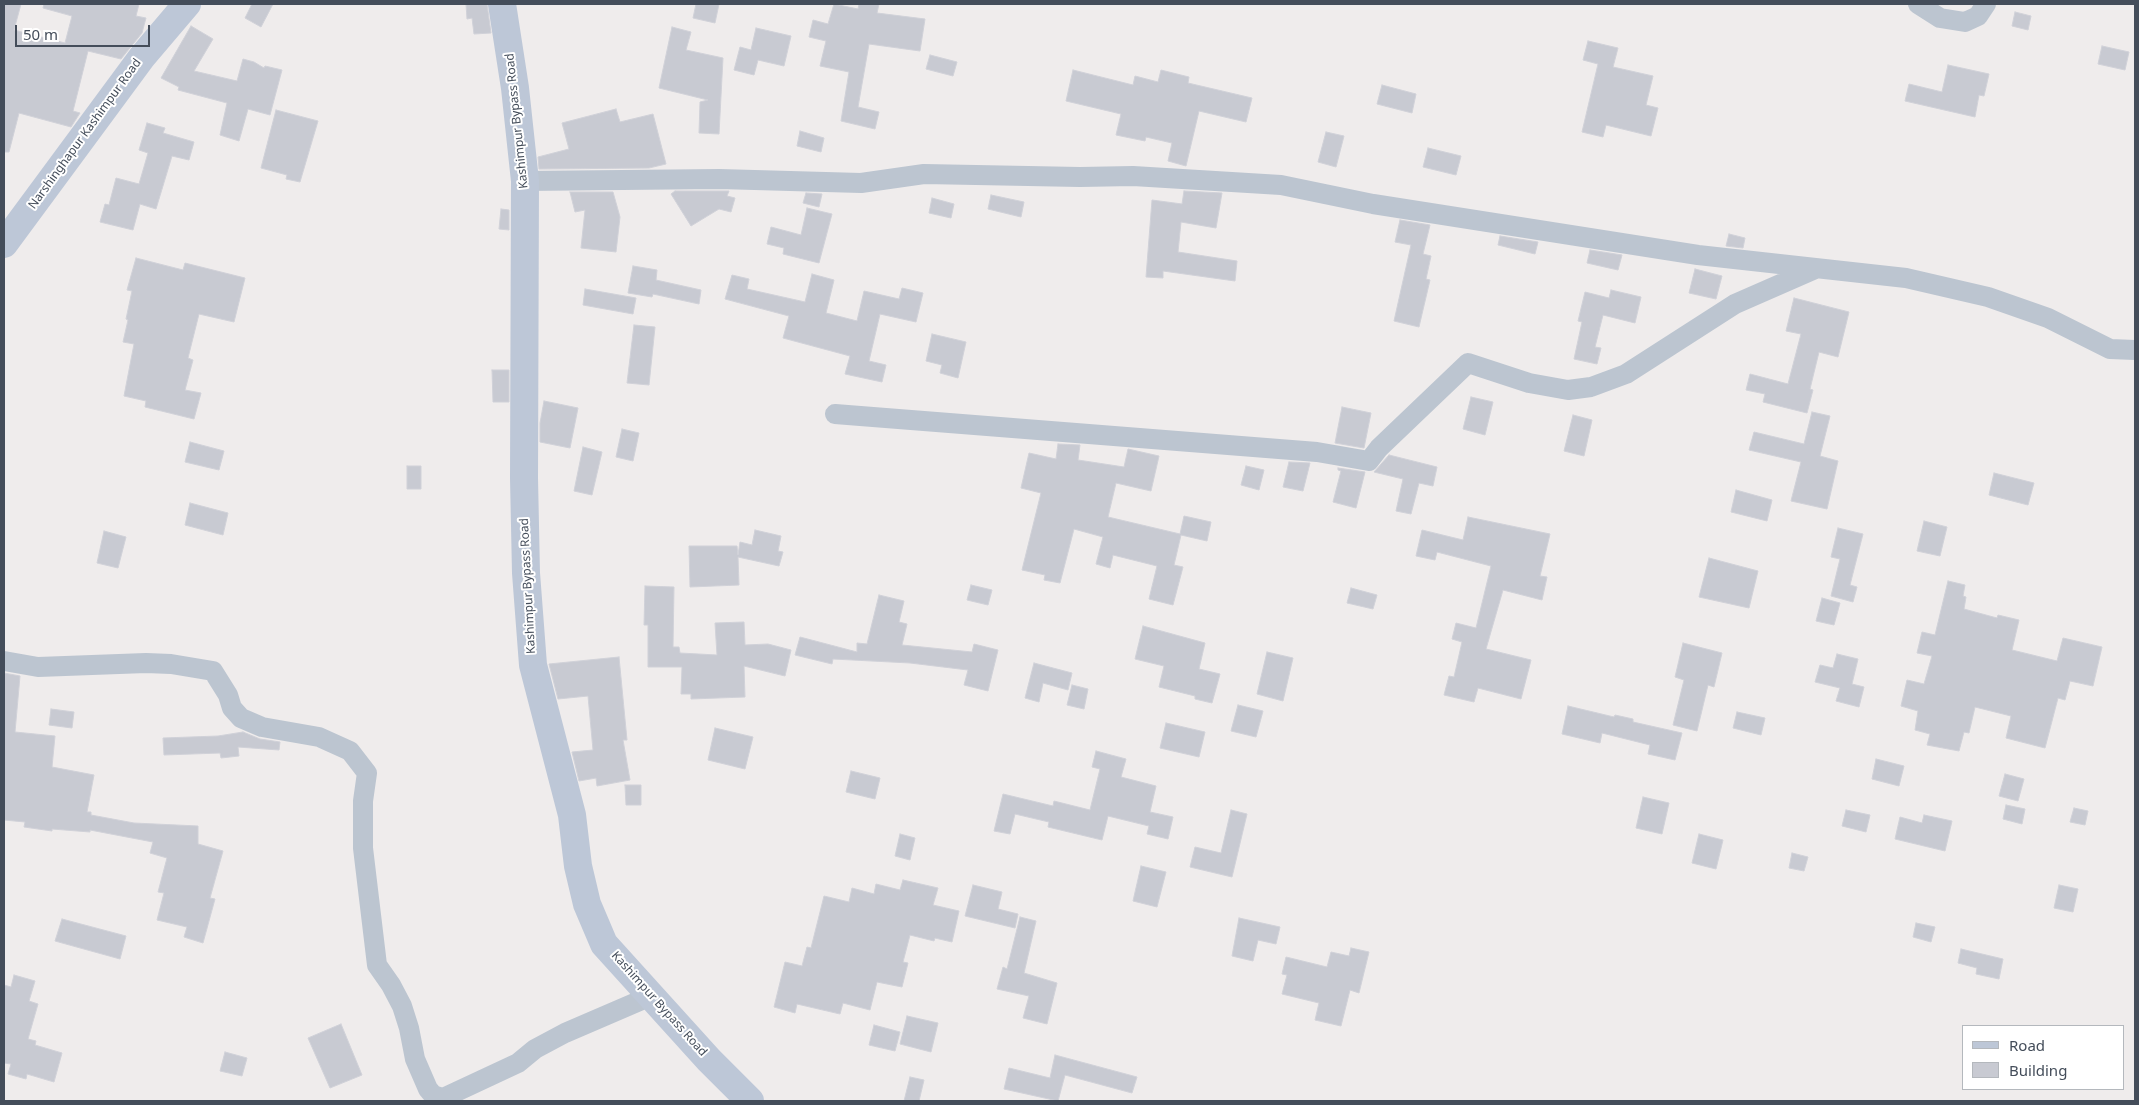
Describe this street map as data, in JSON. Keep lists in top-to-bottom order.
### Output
{
  "streets": {
    "main road": ["Kashimpur Bypass Road", "Narshinghapur Kashimpur Road"]
  },
  "legend": ["Road", "Building"],
  "scale_bar": "50 m"
}
